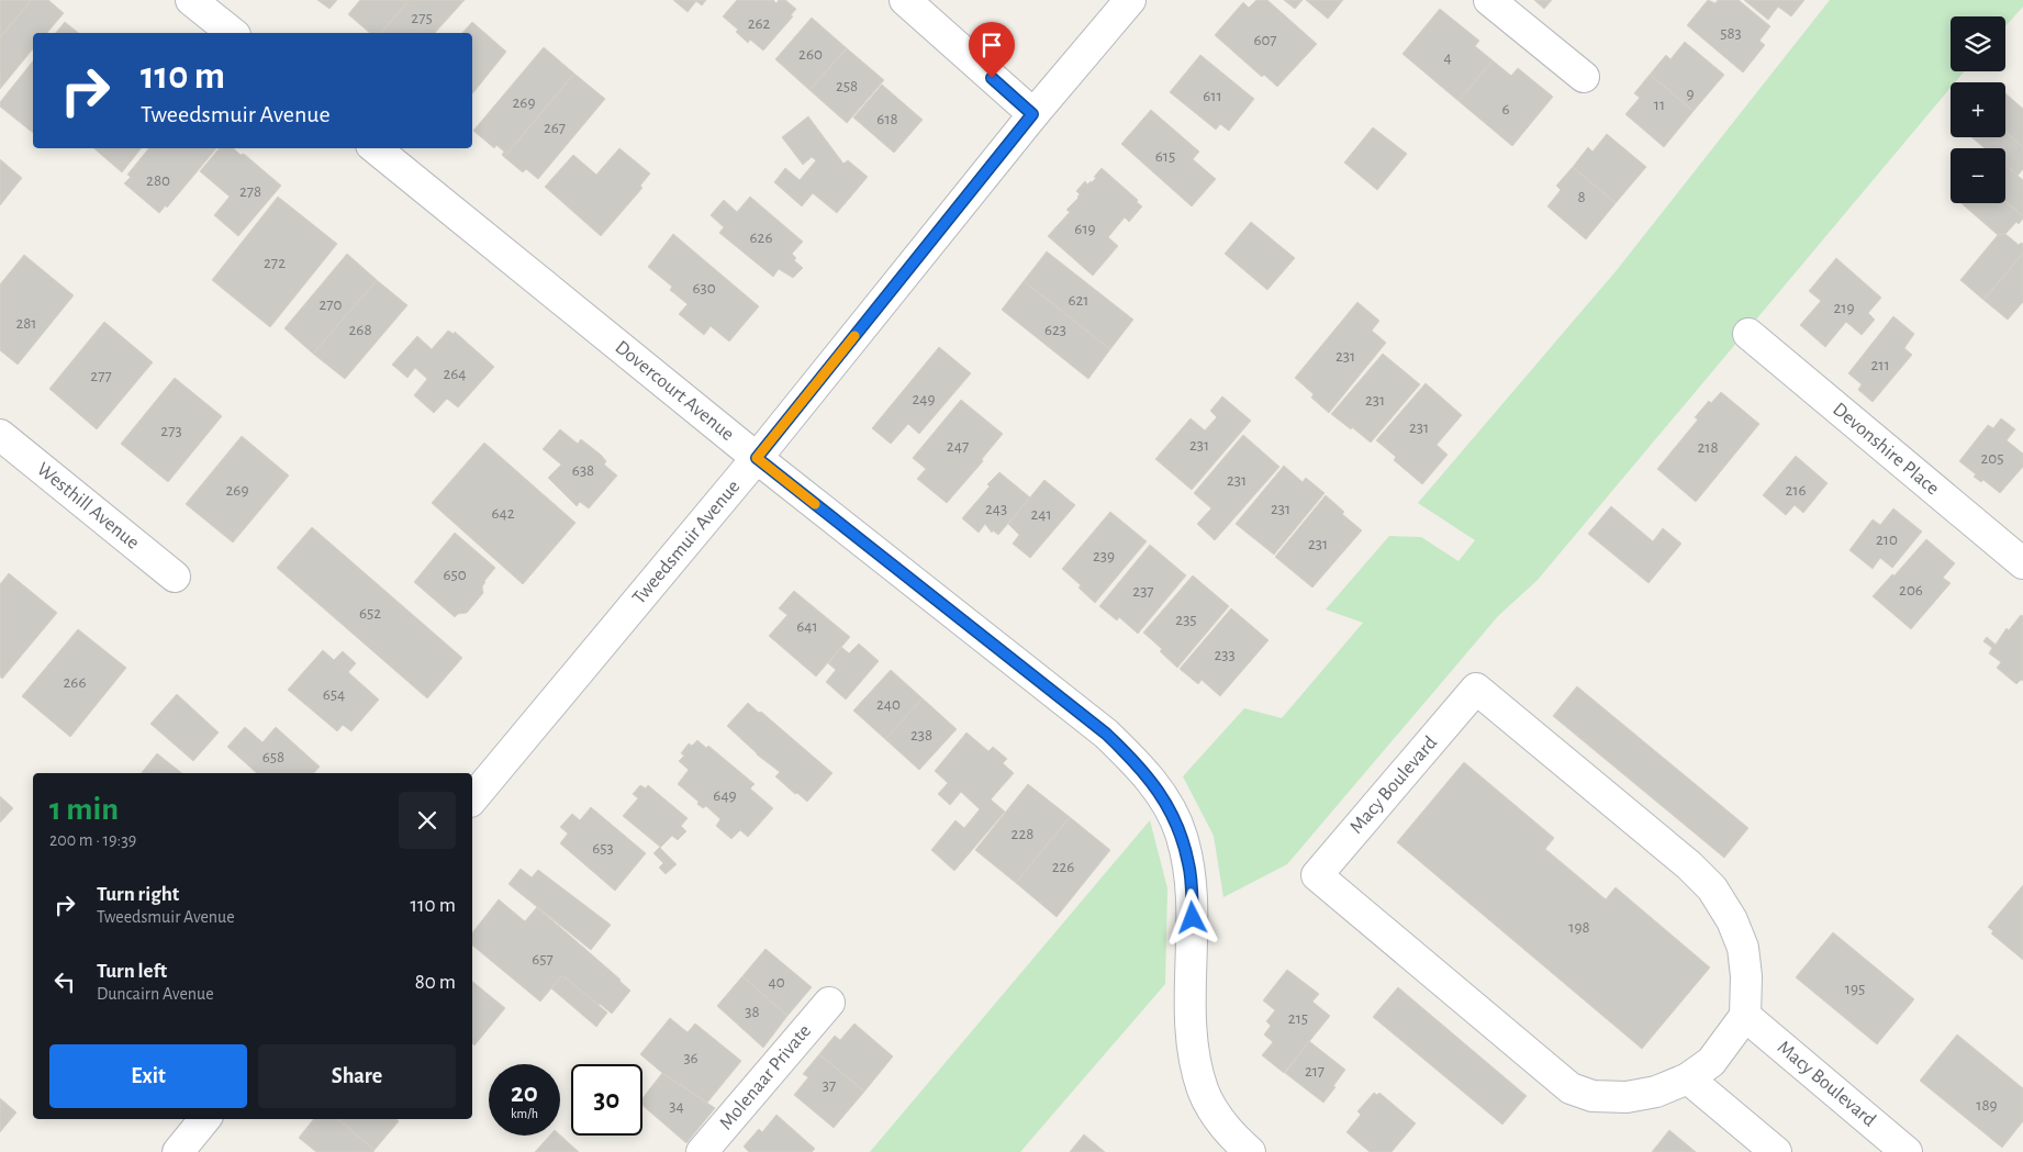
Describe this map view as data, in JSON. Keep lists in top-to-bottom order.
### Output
{
  "streets": {
    "street": [
      "Dovercourt Avenue",
      "Devonshire Place",
      "Westhill Avenue",
      "Tweedsmuir Avenue",
      "Macy Boulevard",
      "Molenaar Private"
    ]
  },
  "crossings": [
    ["Dovercourt Avenue", "Tweedsmuir Avenue"]
  ],
  "house_numbers": [
    "275",
    "262",
    "583",
    "607",
    "260",
    "4",
    "258",
    "9",
    "611",
    "269",
    "11",
    "6",
    "618",
    "267",
    "615",
    "280",
    "278",
    "8",
    "619",
    "626",
    "272",
    "630",
    "621",
    "270",
    "219",
    "281",
    "268",
    "623",
    "231",
    "211",
    "264",
    "277",
    "249",
    "231",
    "231",
    "273",
    "231",
    "247",
    "218",
    "205",
    "638",
    "231",
    "269",
    "216",
    "243",
    "231",
    "642",
    "241",
    "210",
    "231",
    "239",
    "650",
    "206",
    "237",
    "652",
    "235",
    "641",
    "233",
    "266",
    "654",
    "240",
    "238",
    "658",
    "649",
    "228",
    "653",
    "226",
    "198",
    "657",
    "40",
    "195",
    "38",
    "215",
    "36",
    "217",
    "37",
    "189",
    "34"
  ],
  "page": {
    "map_buttons": ["+", "−"],
    "turn": ["110 m", "Tweedsmuir Avenue"],
    "heading": ["1 min", "200 m · 19:39"],
    "list": [
      {
        "name": "Turn right",
        "note": "Tweedsmuir Avenue",
        "value": "110 m"
      },
      {
        "name": "Turn left",
        "note": "Duncairn Avenue",
        "value": "80 m"
      }
    ],
    "buttons": ["Exit", "Share"],
    "speed": "20 km/h",
    "limit": "30"
  }
}
